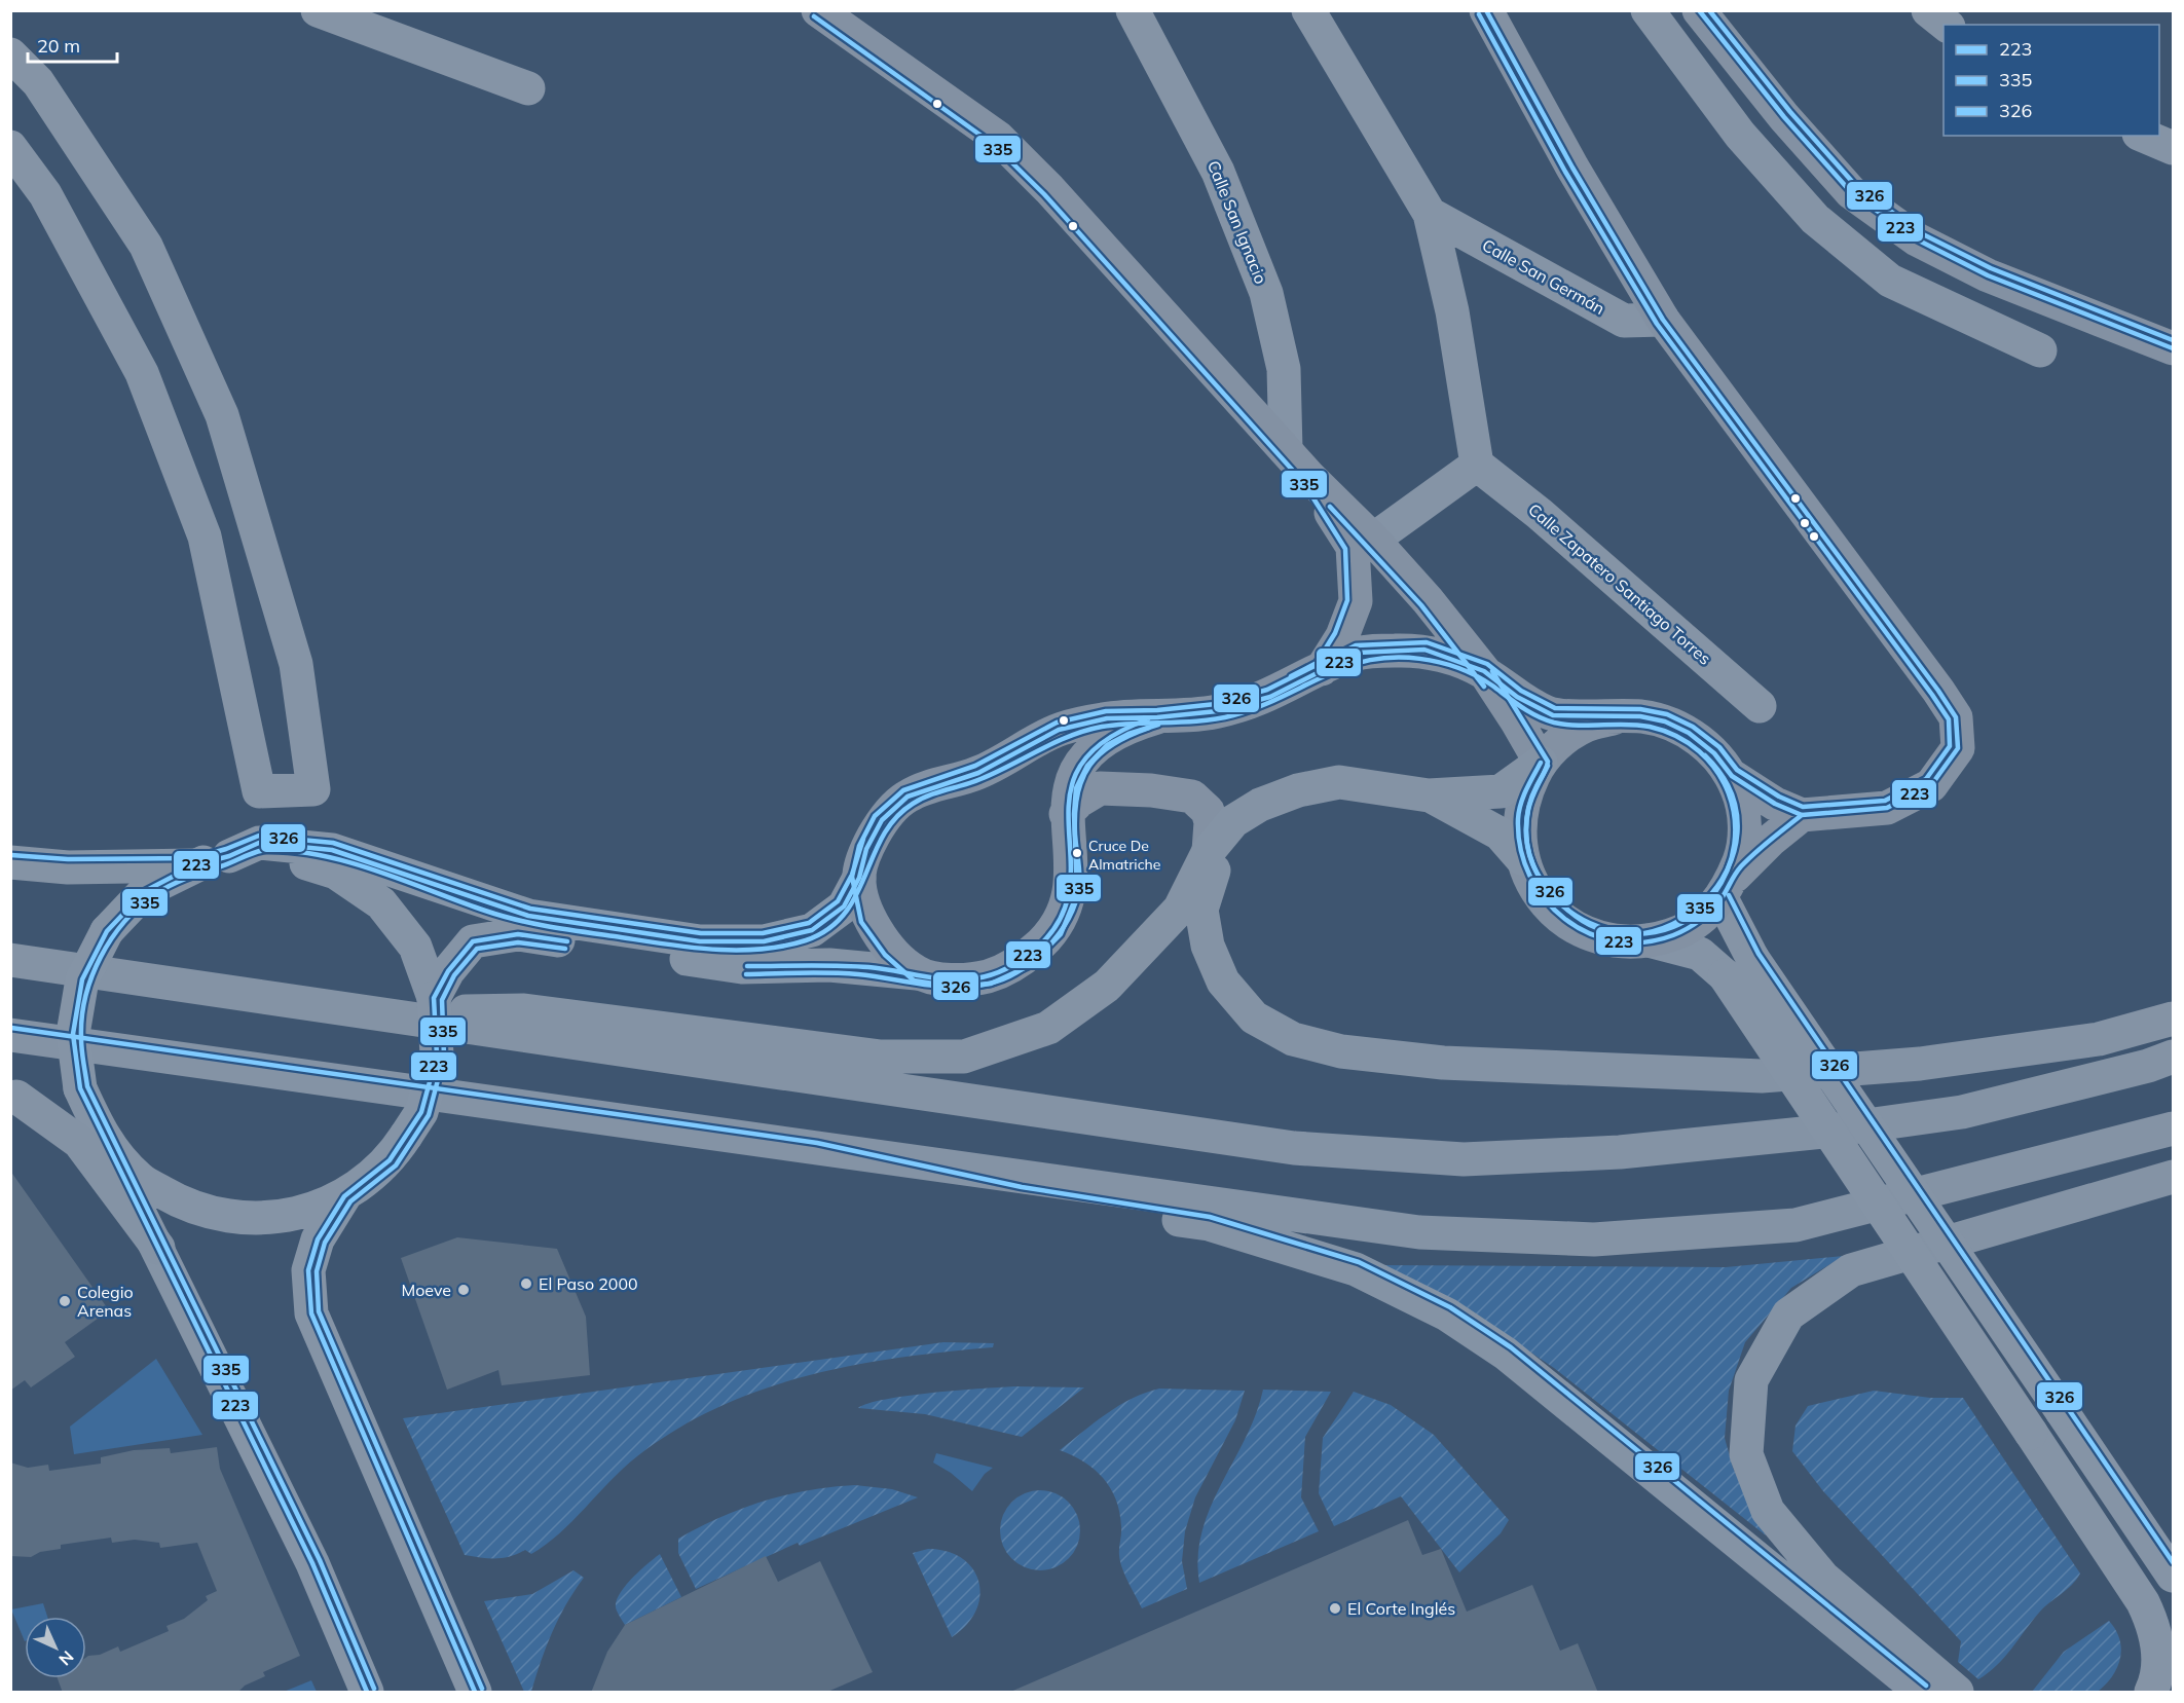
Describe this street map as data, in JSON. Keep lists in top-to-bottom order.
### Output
{
  "streets": {
    "street": ["Calle San Ignacio", "Calle San Germán", "Calle Zapatero Santiago Torres"]
  },
  "places": [
    "Cruce De Almatriche",
    "El Paso 2000",
    "Moeve",
    "Colegio Arenas",
    "El Corte Inglés"
  ],
  "lines": ["transit line 223", "transit line 326", "transit line 335"],
  "legend": ["223", "335", "326"],
  "scale_bar": "20 m",
  "north": "bottom right"
}
